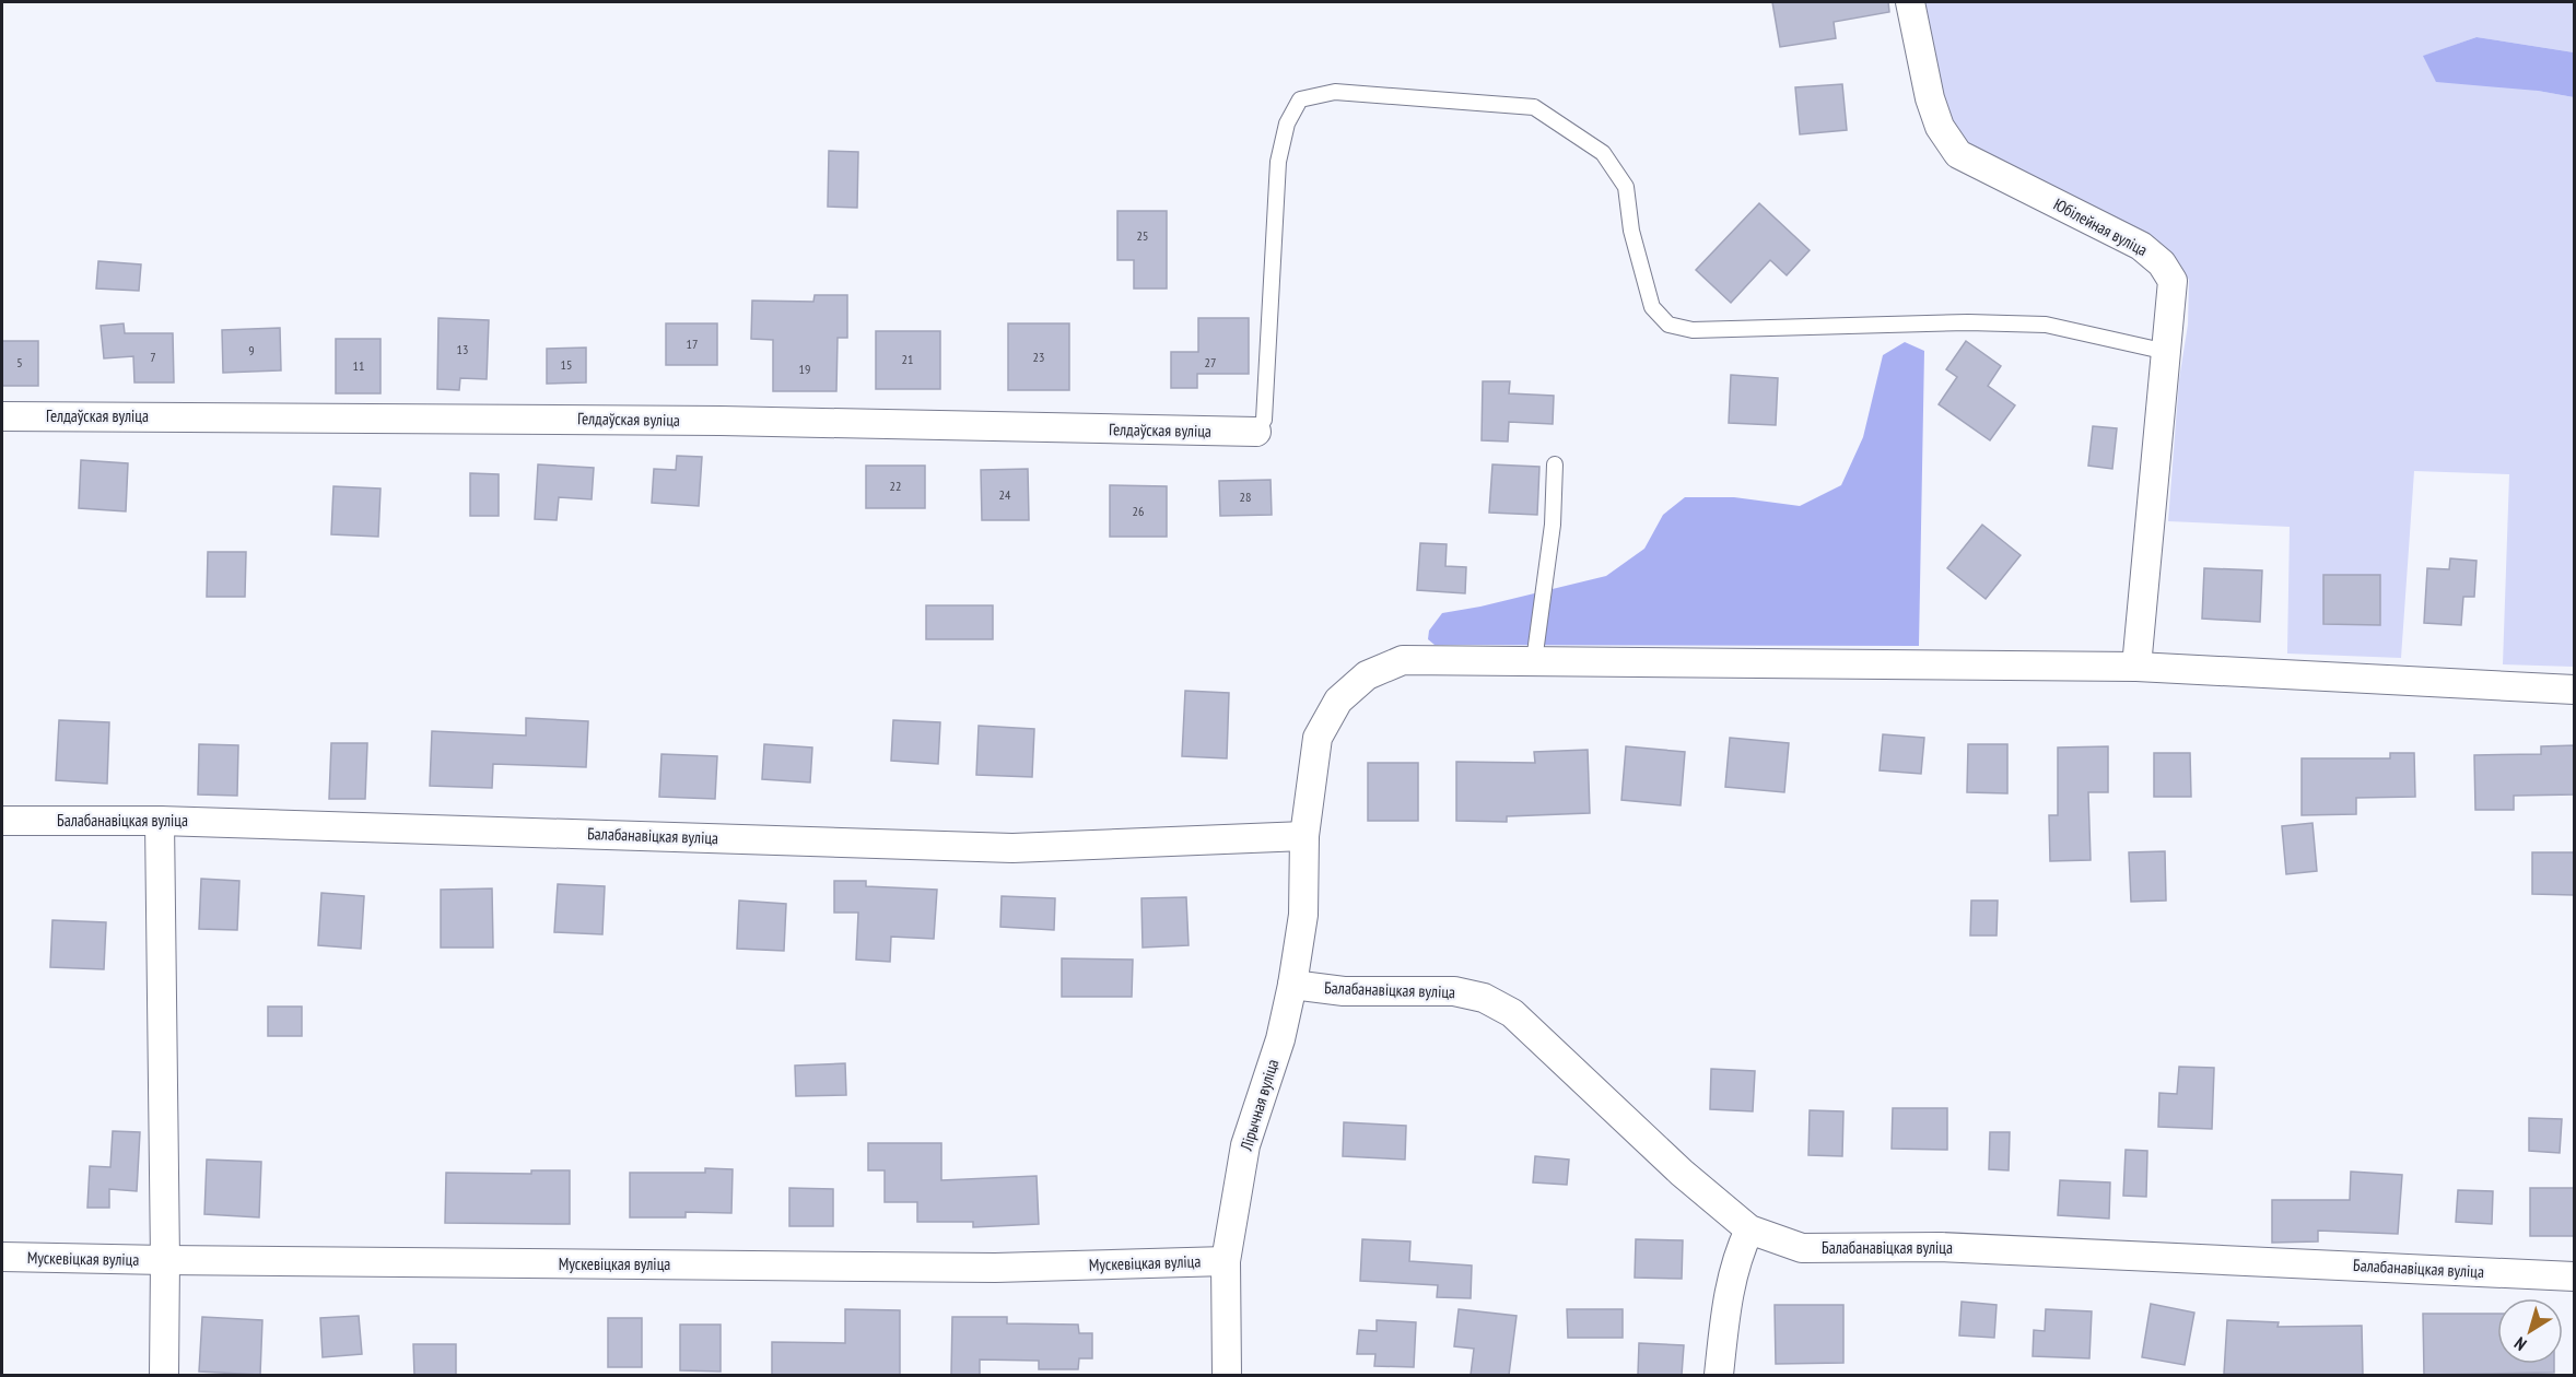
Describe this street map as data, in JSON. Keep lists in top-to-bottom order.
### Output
{
  "streets": {
    "street": [
      "Юбілейная вуліца",
      "Гелдаўская вуліца",
      "Балабанавіцкая вуліца",
      "Лірычная вуліца",
      "Мускевіцкая вуліца"
    ]
  },
  "crossings": [
    ["Юбілейная вуліца", "Лірычная вуліца"],
    ["Балабанавіцкая вуліца", "Лірычная вуліца"],
    ["Лірычная вуліца", "Мускевіцкая вуліца"]
  ],
  "house_numbers": [
    "25",
    "17",
    "13",
    "9",
    "7",
    "23",
    "21",
    "5",
    "27",
    "15",
    "11",
    "19",
    "22",
    "24",
    "28",
    "26"
  ],
  "north": "bottom left"
}
